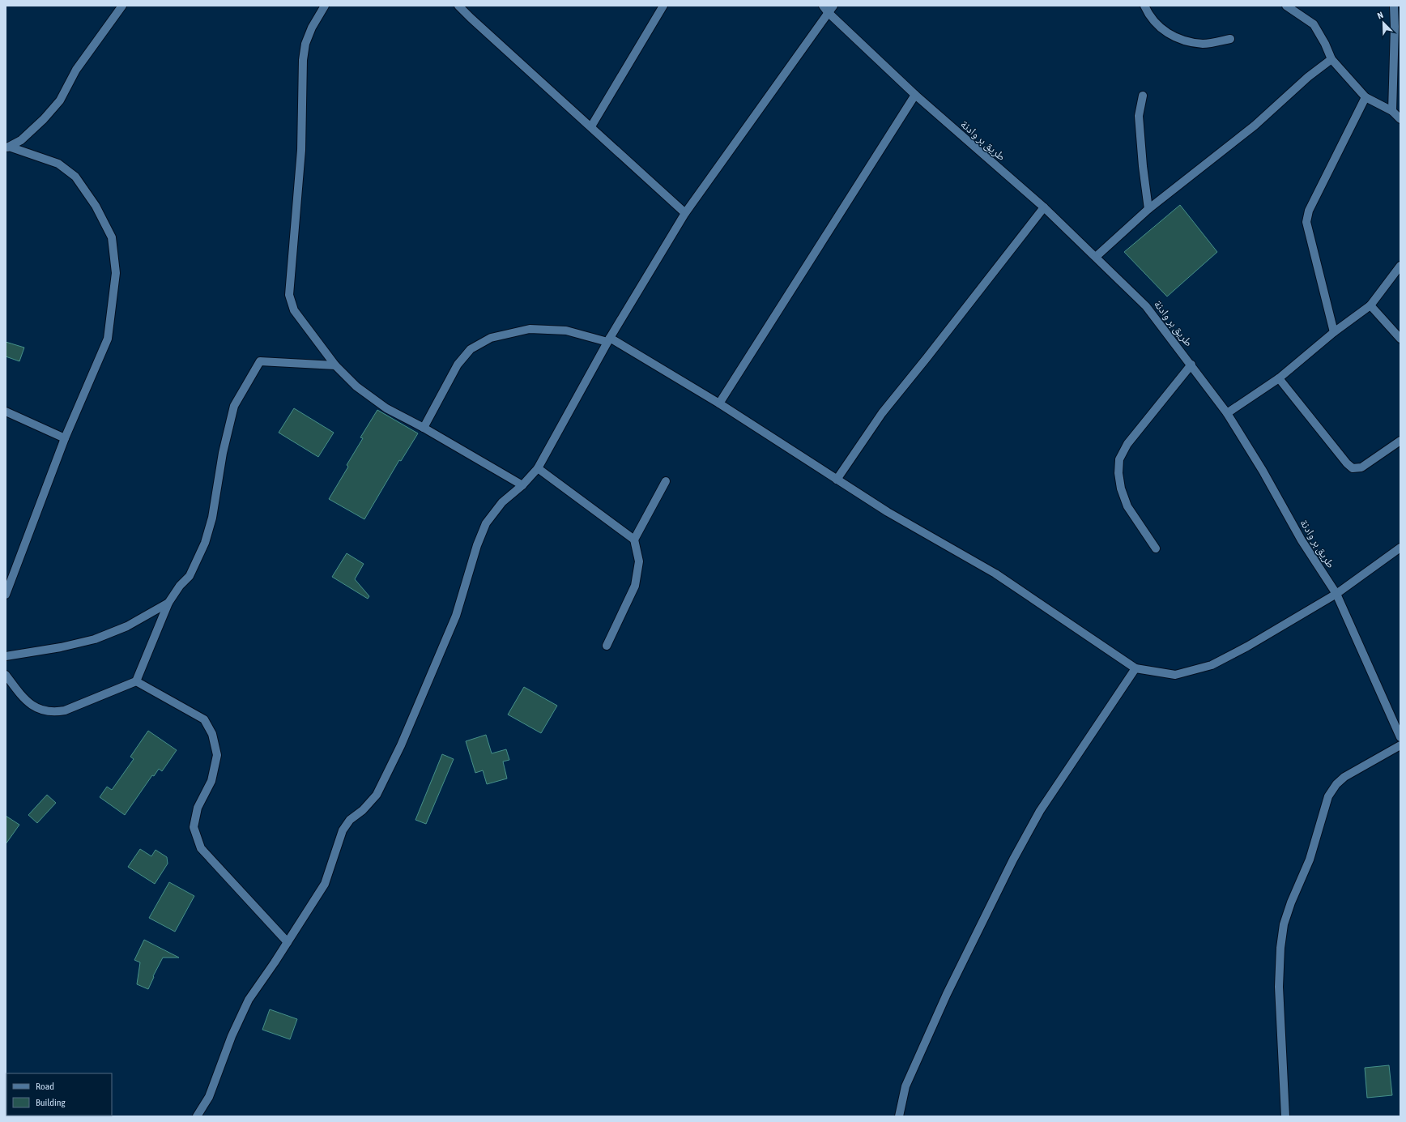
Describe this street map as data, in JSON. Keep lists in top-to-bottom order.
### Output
{
  "streets": {
    "street": ["طريق بر وادنة"]
  },
  "legend": ["Road", "Building"],
  "north": "top left"
}
